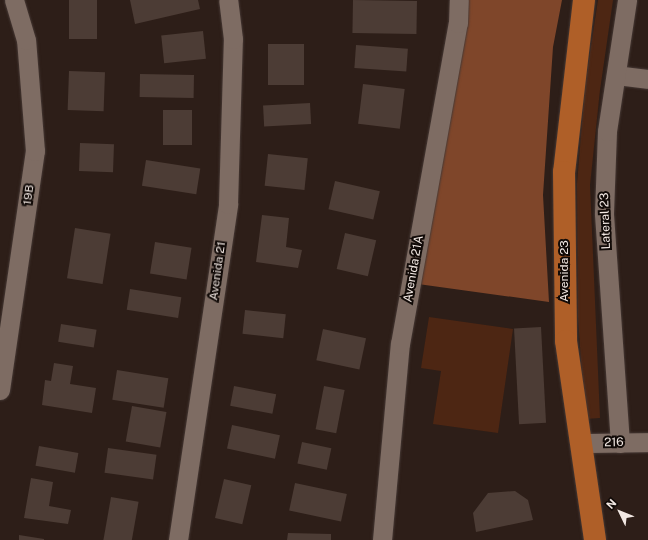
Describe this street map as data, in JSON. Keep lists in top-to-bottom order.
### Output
{
  "streets": {
    "main road": ["Avenida 23"],
    "street": [
      "19B",
      "Lateral 23",
      "Avenida 21A",
      "Avenida 21",
      "216"
    ]
  },
  "crossings": [
    ["Lateral 23", "216"],
    ["Avenida 23", "216"]
  ],
  "north": "top left"
}
